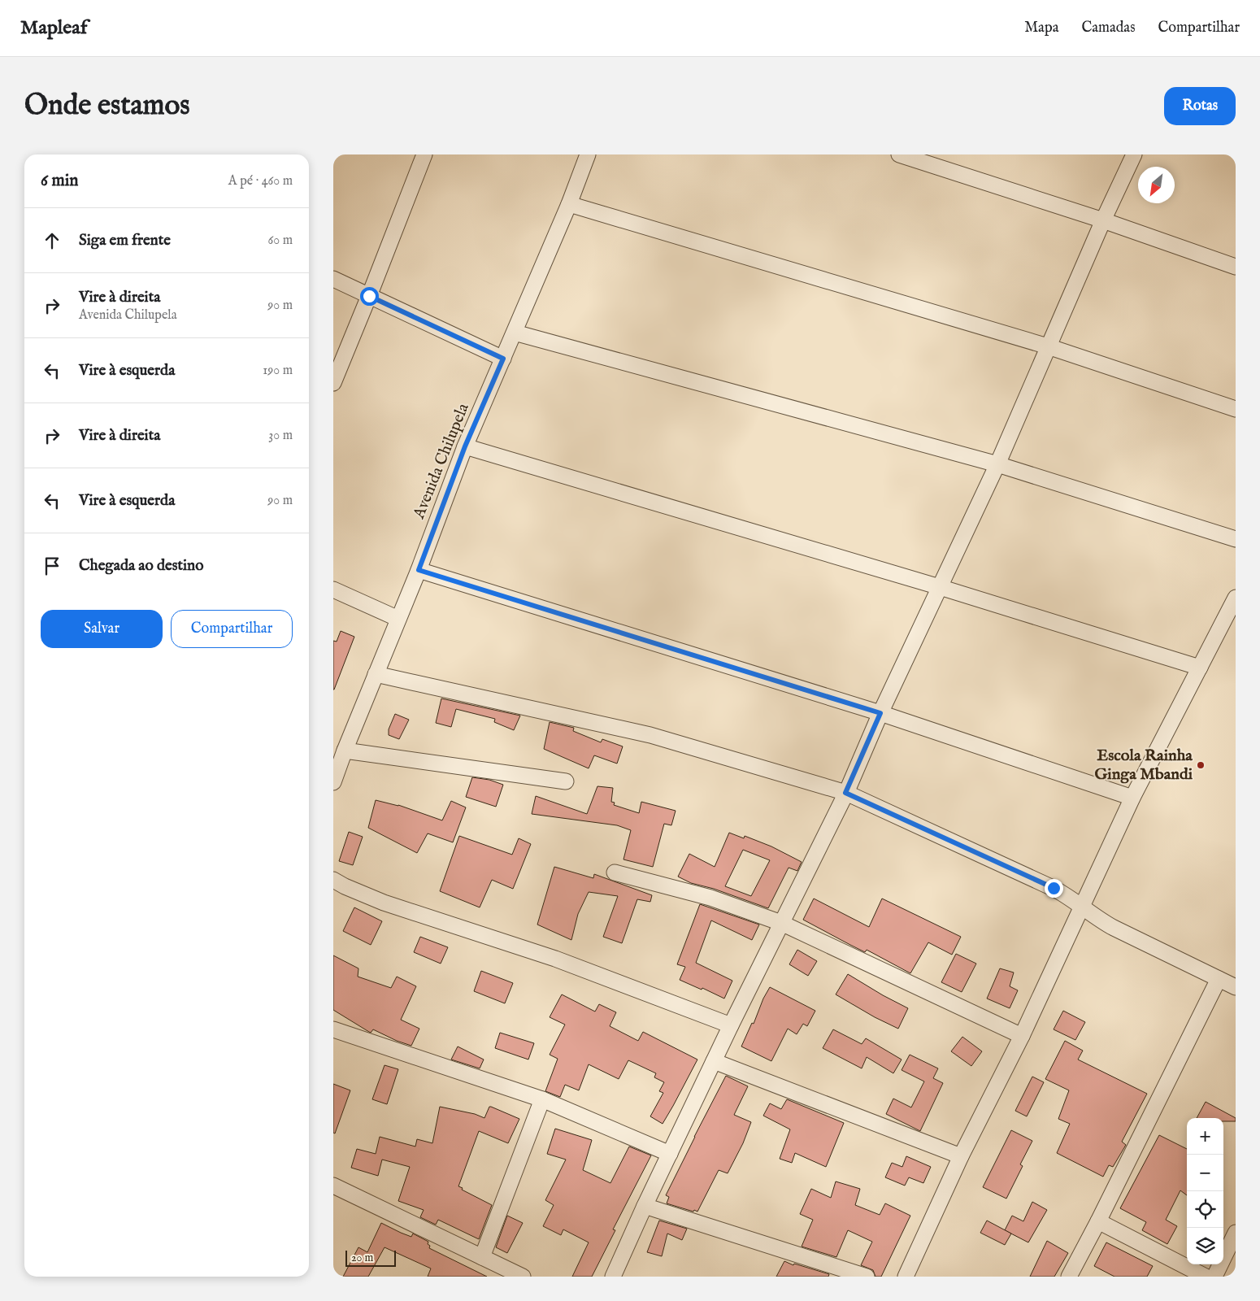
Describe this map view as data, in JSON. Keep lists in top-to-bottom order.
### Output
{
  "streets": {
    "street": ["Avenida Chilupela"]
  },
  "places": ["Escola Rainha Ginga Mbandi"],
  "scale_bar": "20 m",
  "north": "bottom left",
  "page": {
    "header": "Mapleaf",
    "nav": ["Mapa", "Camadas", "Compartilhar"],
    "buttons": [
      "Rotas",
      ["Salvar", "Compartilhar"]
    ],
    "title": "Onde estamos",
    "heading": ["6 min", "A pé · 460 m"],
    "list": [
      ["Siga em frente", "60 m"],
      ["Vire à direita", "Avenida Chilupela", "90 m"],
      ["Vire à esquerda", "190 m"],
      ["Vire à direita", "30 m"],
      ["Vire à esquerda", "90 m"],
      "Chegada ao destino"
    ],
    "map_buttons": ["+", "−"],
    "scale": "20 m"
  }
}
